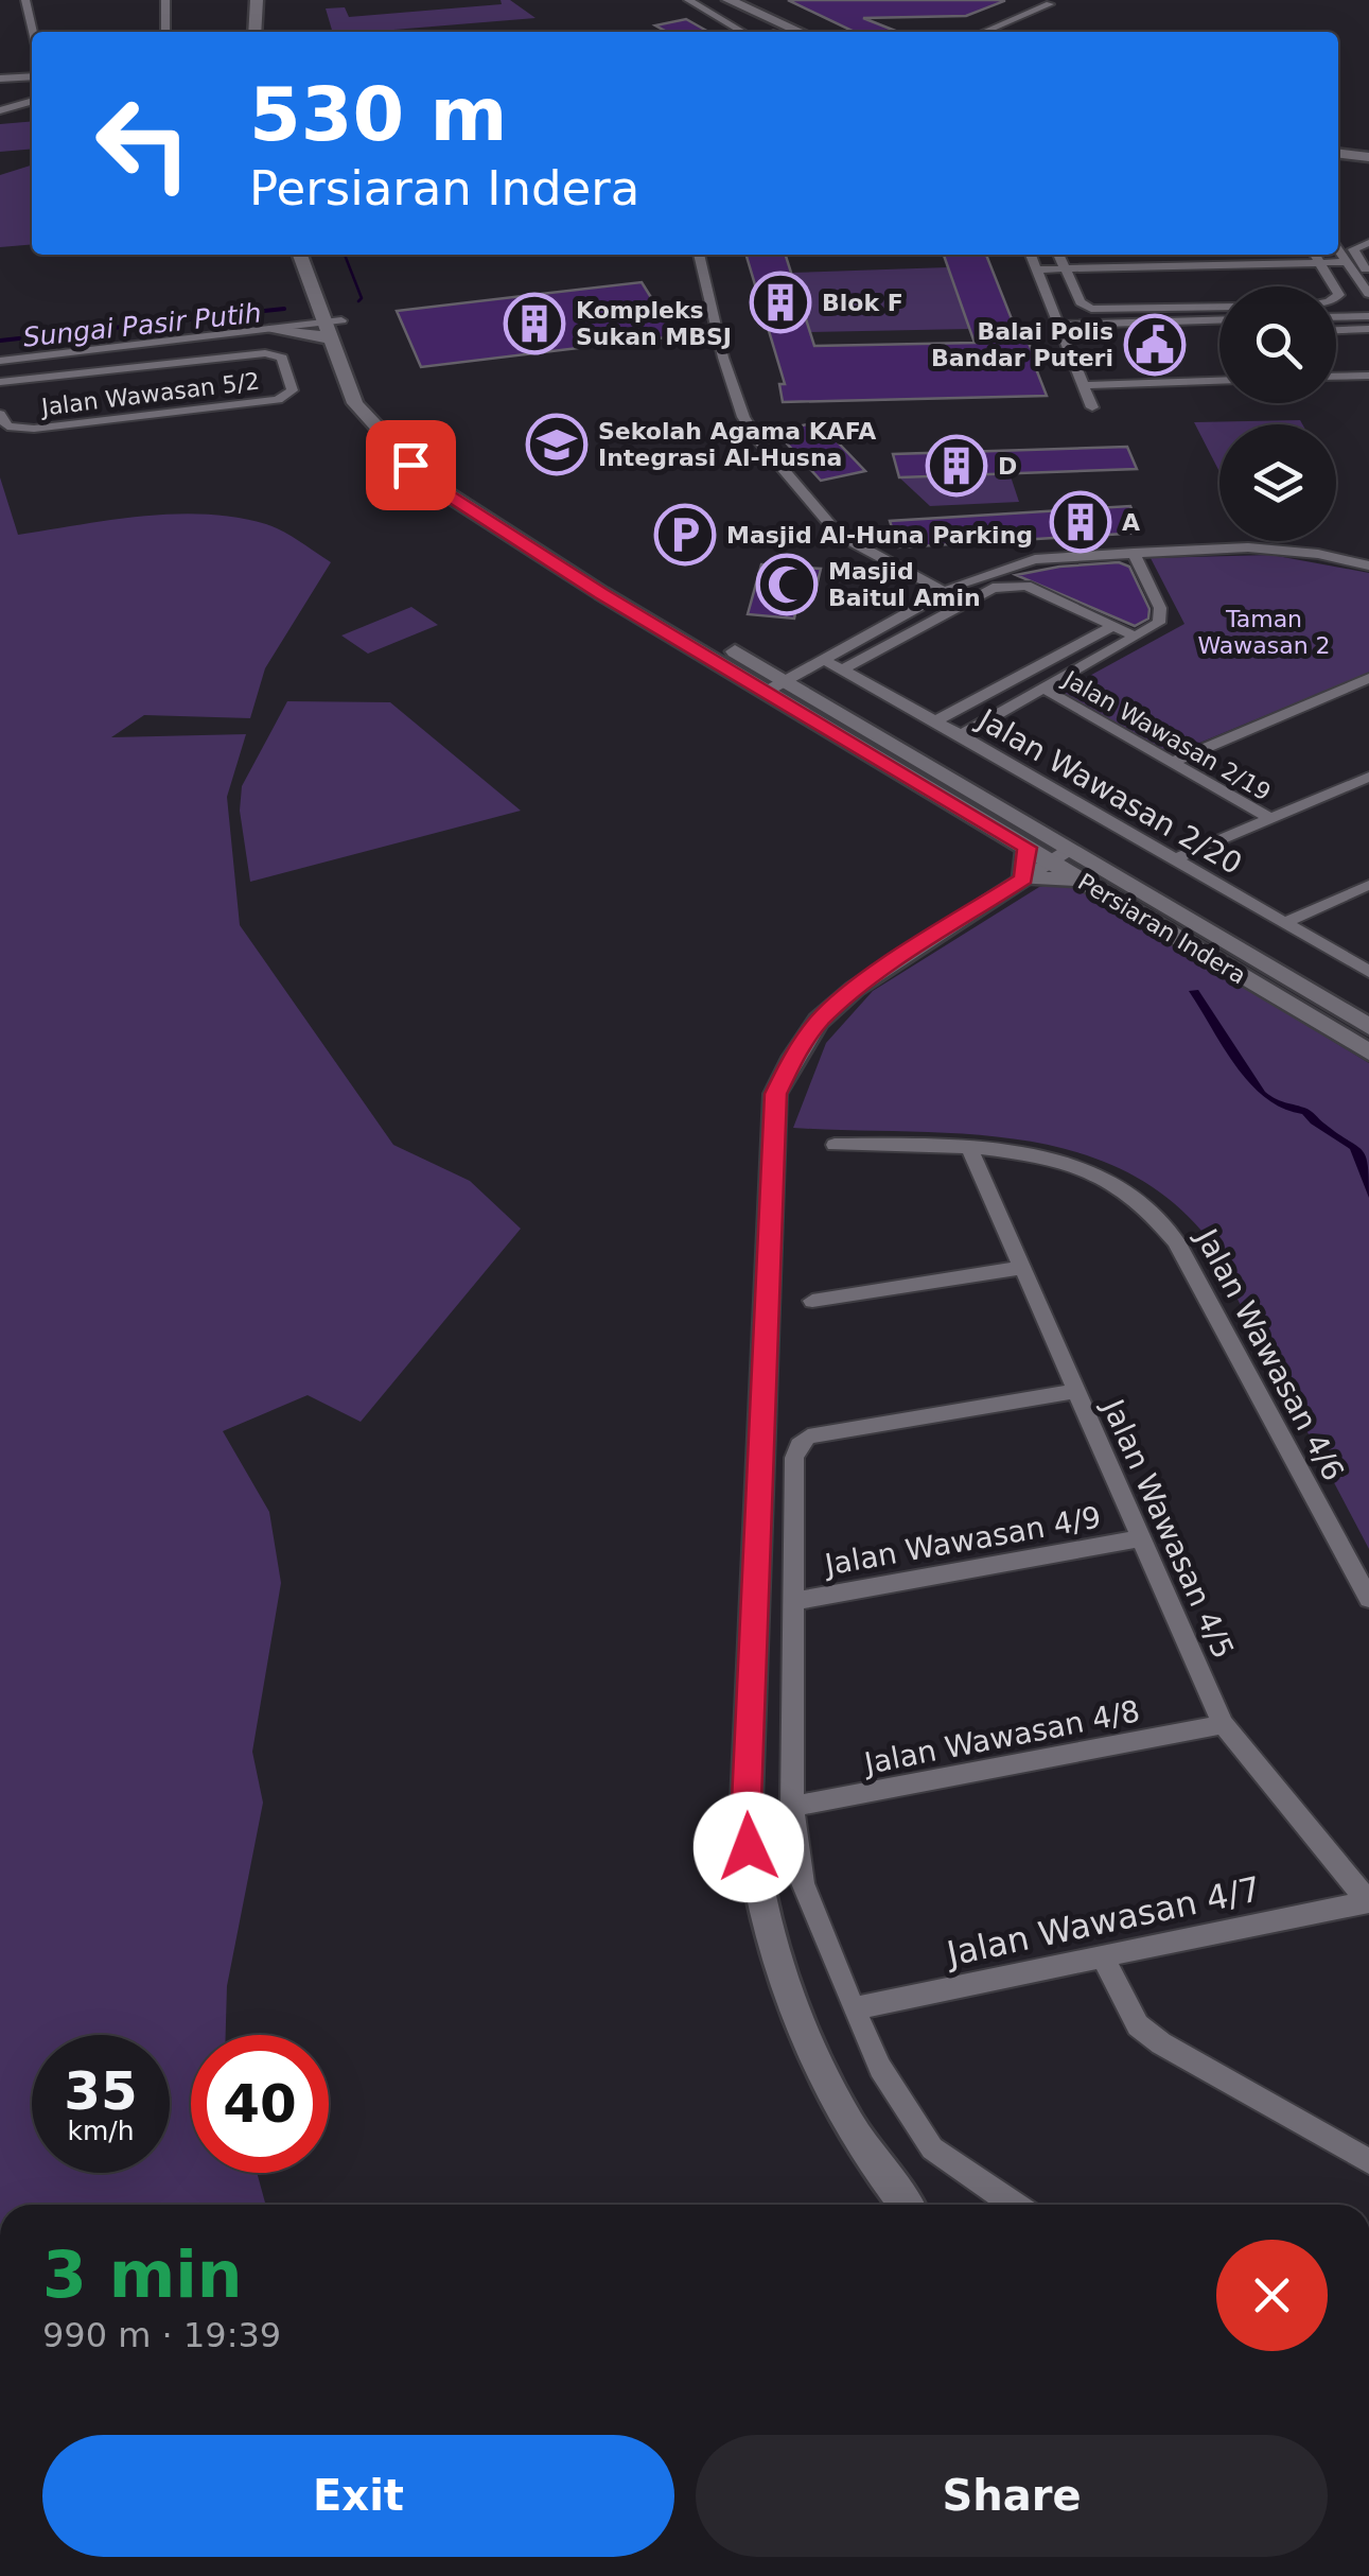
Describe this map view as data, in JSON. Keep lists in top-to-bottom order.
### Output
{
  "streets": {
    "main road": ["Persiaran Indera"],
    "street": [
      "Jalan Wawasan 5/2",
      "Jalan Wawasan 2/19",
      "Jalan Wawasan 2/20",
      "Jalan Wawasan 4/6",
      "Jalan Wawasan 4/5",
      "Jalan Wawasan 4/9",
      "Jalan Wawasan 4/8",
      "Jalan Wawasan 4/7"
    ]
  },
  "crossings": [
    ["Jalan Wawasan 4/6", "Jalan Wawasan 4/5"],
    ["Jalan Wawasan 4/5", "Jalan Wawasan 4/9"],
    ["Jalan Wawasan 4/5", "Jalan Wawasan 4/8"],
    ["Jalan Wawasan 4/5", "Jalan Wawasan 4/7"]
  ],
  "water": ["Sungai Pasir Putih"],
  "parks": ["Taman Wawasan 2"],
  "places": {
    "building": [
      "Blok F",
      "Kompleks Sukan MBSJ",
      "D",
      "A"
    ],
    "public building": ["Balai Polis Bandar Puteri"],
    "school or university": ["Sekolah Agama KAFA Integrasi Al-Husna"],
    "parking": ["Masjid Al-Huna Parking"],
    "mosque": ["Masjid Baitul Amin"]
  },
  "page": {
    "turn": ["530 m", "Persiaran Indera"],
    "speed": "35 km/h",
    "limit": "40",
    "heading": ["3 min", "990 m · 19:39"],
    "buttons": ["Exit", "Share"]
  }
}
